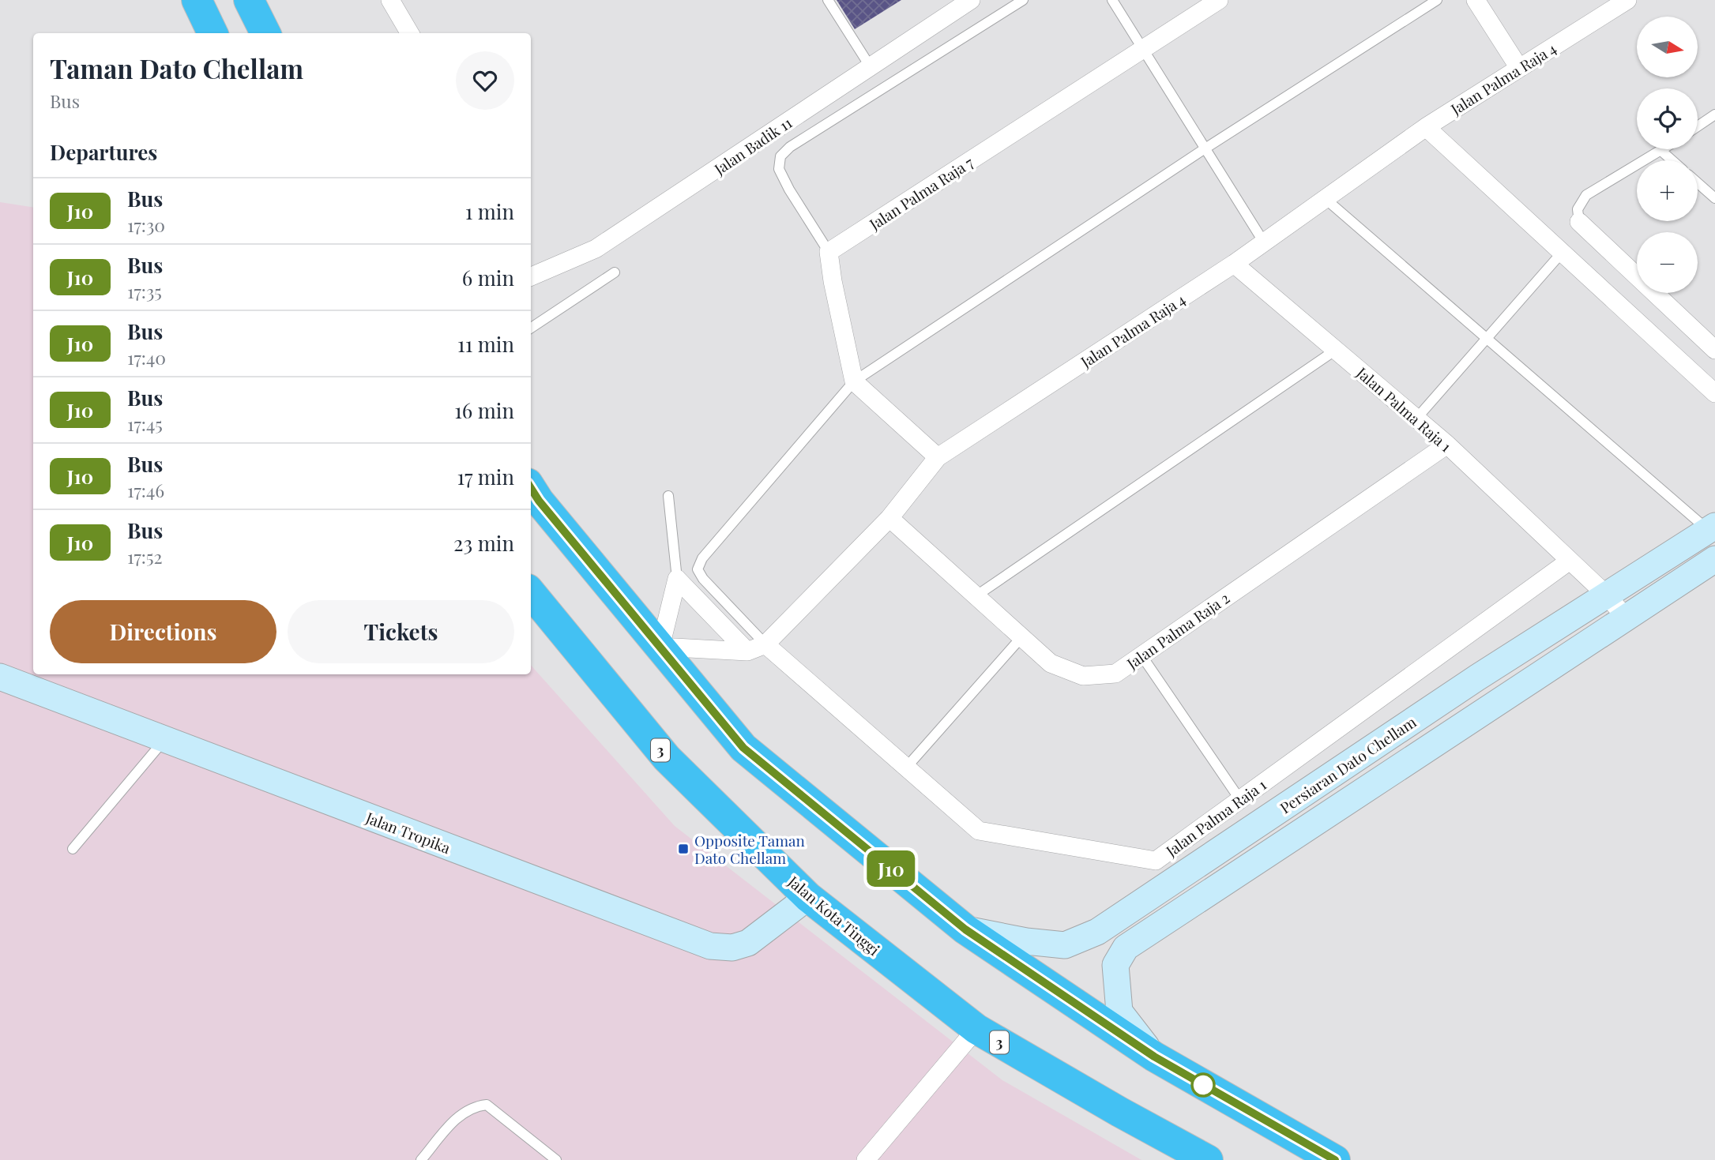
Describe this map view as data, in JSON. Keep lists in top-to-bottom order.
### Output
{
  "streets": {
    "highway": ["3", "Jalan Kota Tinggi"],
    "street": [
      "Jalan Palma Raja 4",
      "Jalan Badik 11",
      "Jalan Palma Raja 7",
      "Jalan Palma Raja 1",
      "Jalan Palma Raja 2",
      "Persiaran Dato Chellam",
      "Jalan Tropika"
    ]
  },
  "crossings": [
    ["Jalan Palma Raja 4", "Jalan Palma Raja 1"],
    ["Jalan Palma Raja 4", "Jalan Palma Raja 2"],
    ["Jalan Palma Raja 1", "Jalan Palma Raja 2"],
    ["Jalan Palma Raja 1", "Persiaran Dato Chellam"],
    ["Jalan Tropika", "Jalan Kota Tinggi"]
  ],
  "places": {
    "transit": ["Opposite Taman Dato Chellam"]
  },
  "lines": ["bus line J10"],
  "north": "right",
  "page": {
    "on_map": "J10",
    "map_buttons": ["+", "−"],
    "heading": [
      ["Taman Dato Chellam", "Bus"],
      "Departures"
    ],
    "list": [
      {
        "mark": "J10",
        "name": "Bus",
        "note": "17:30",
        "value": "1 min"
      },
      {
        "mark": "J10",
        "name": "Bus",
        "note": "17:35",
        "value": "6 min"
      },
      {
        "mark": "J10",
        "name": "Bus",
        "note": "17:40",
        "value": "11 min"
      },
      {
        "mark": "J10",
        "name": "Bus",
        "note": "17:45",
        "value": "16 min"
      },
      {
        "mark": "J10",
        "name": "Bus",
        "note": "17:46",
        "value": "17 min"
      },
      {
        "mark": "J10",
        "name": "Bus",
        "note": "17:52",
        "value": "23 min"
      }
    ],
    "buttons": ["Directions", "Tickets"]
  }
}
